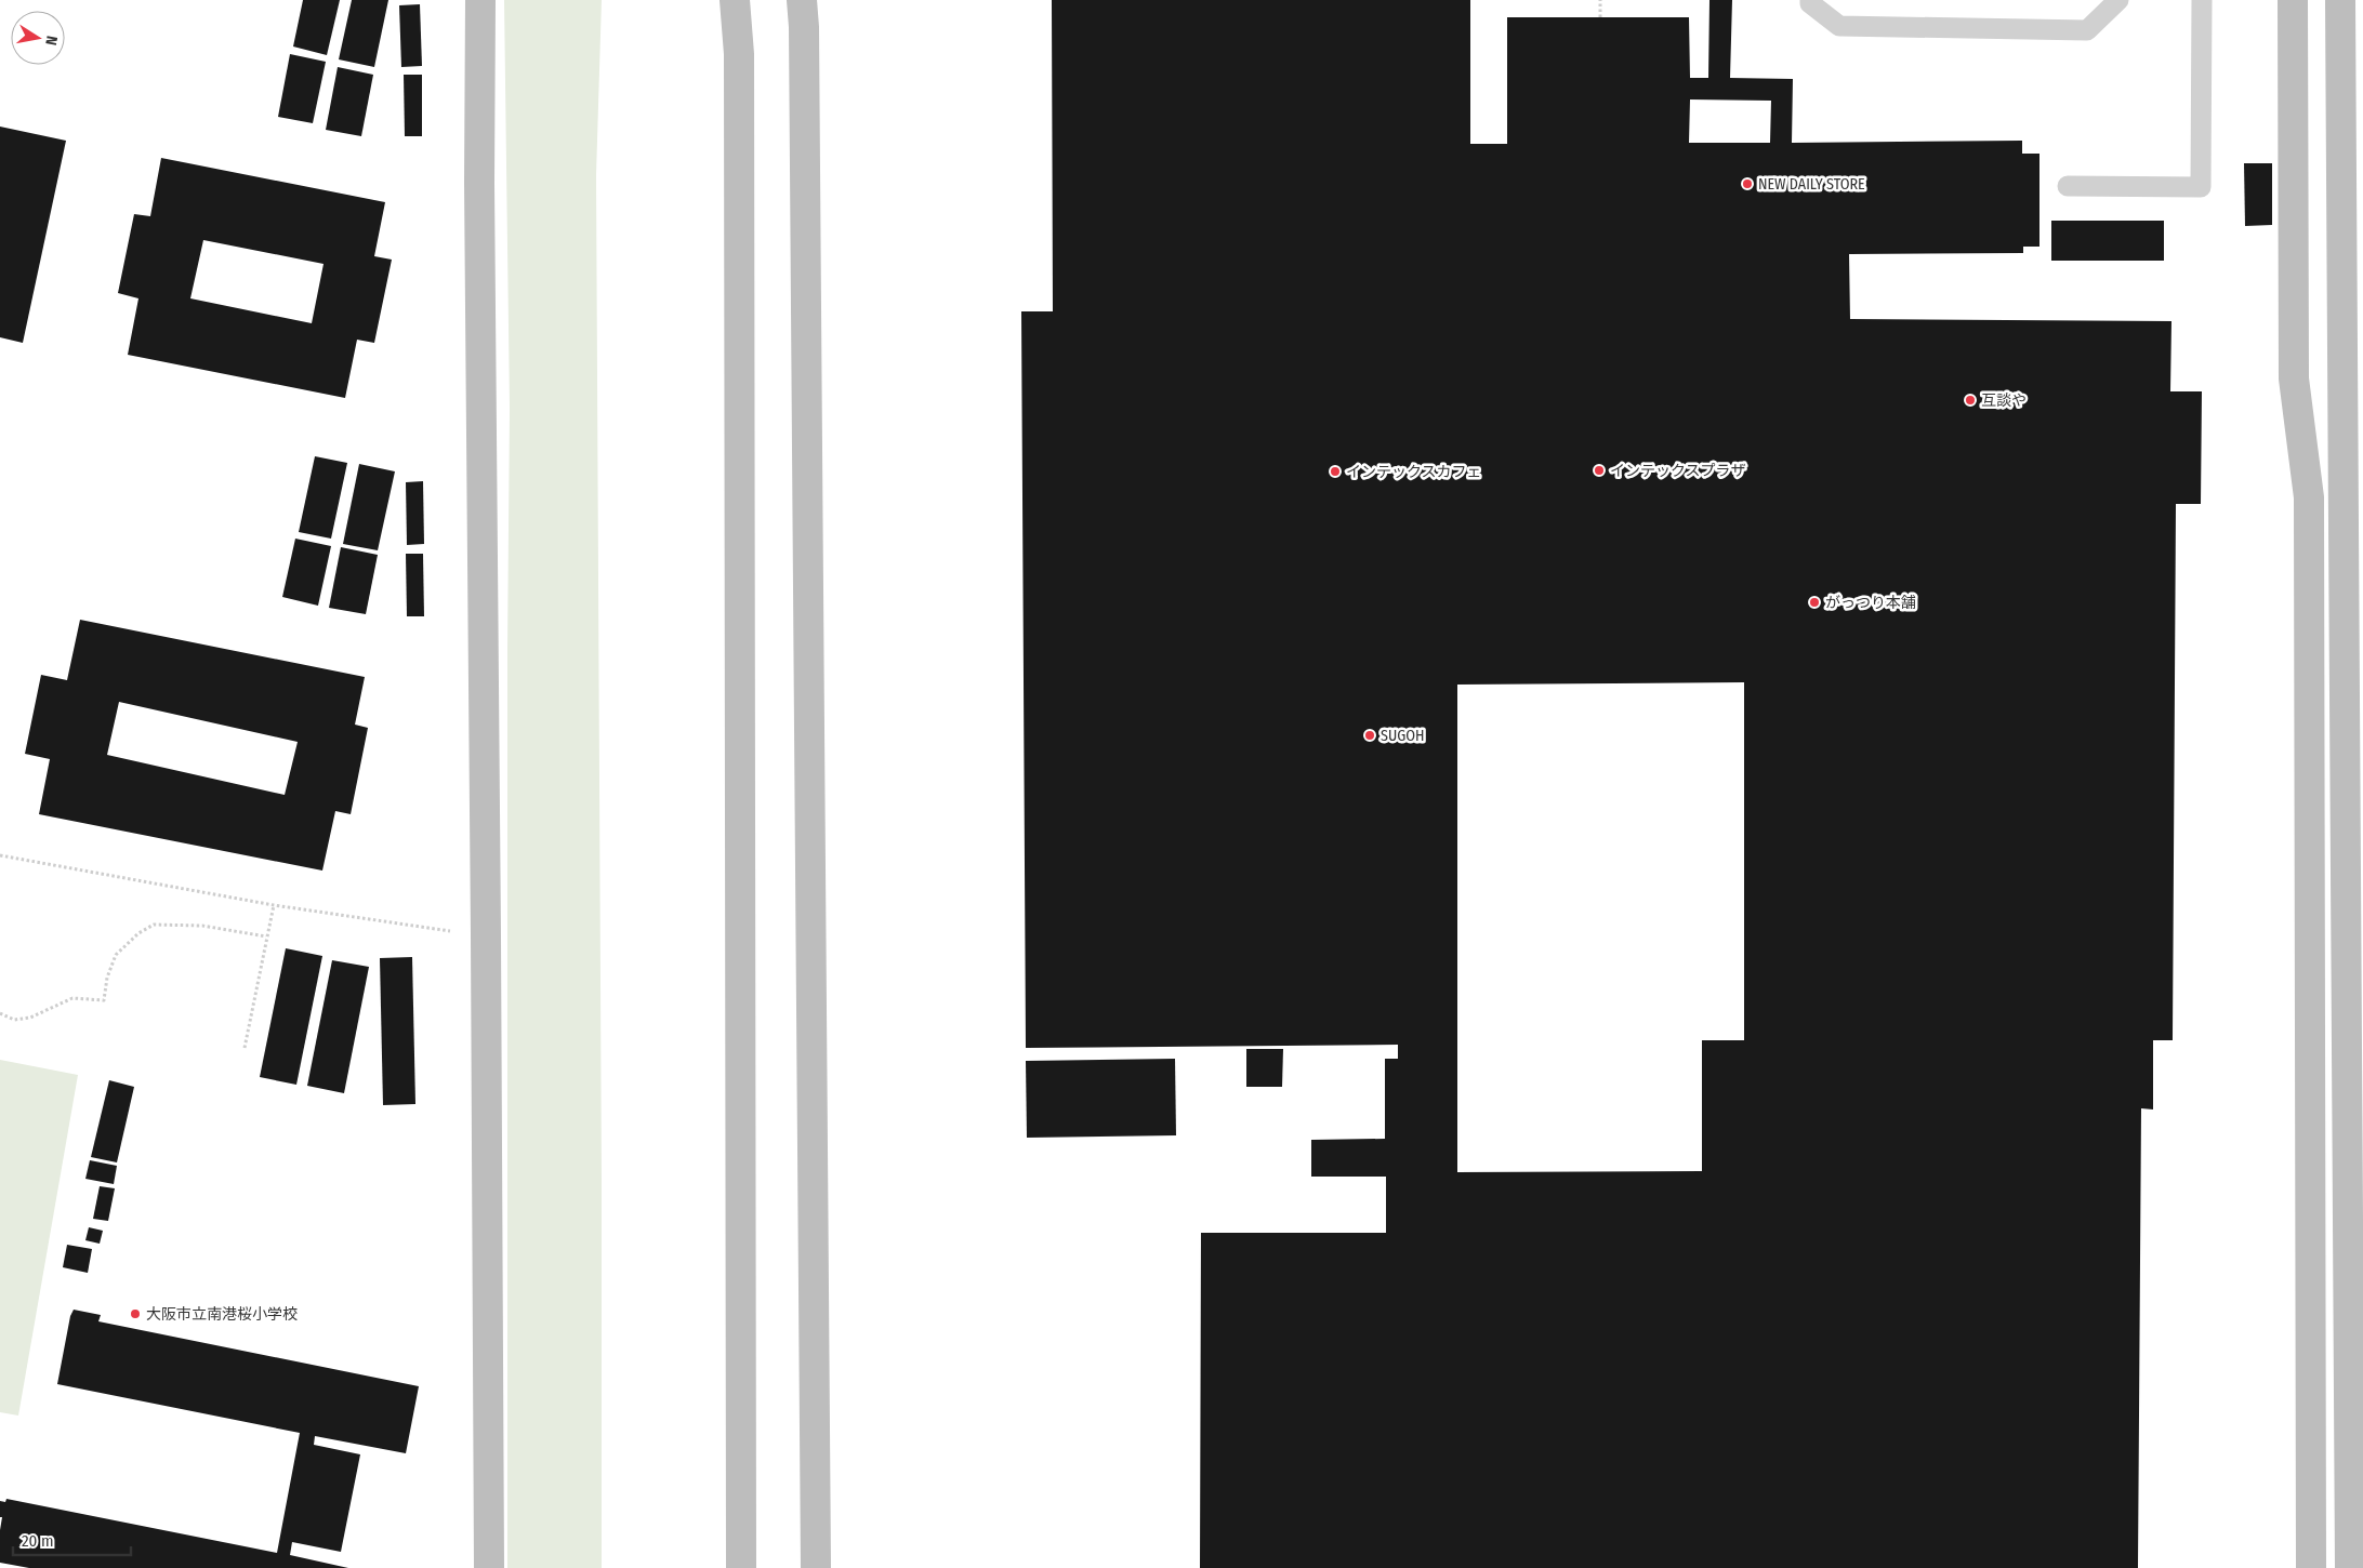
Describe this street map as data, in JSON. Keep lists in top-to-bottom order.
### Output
{
  "places": [
    "NEW DAILY STORE",
    "互談や",
    "インテックスプラザ",
    "インテックスカフェ",
    "がっつり本舗",
    "SUGOH",
    "大阪市立南港桜小学校"
  ],
  "scale_bar": "20 m",
  "north": "right"
}
